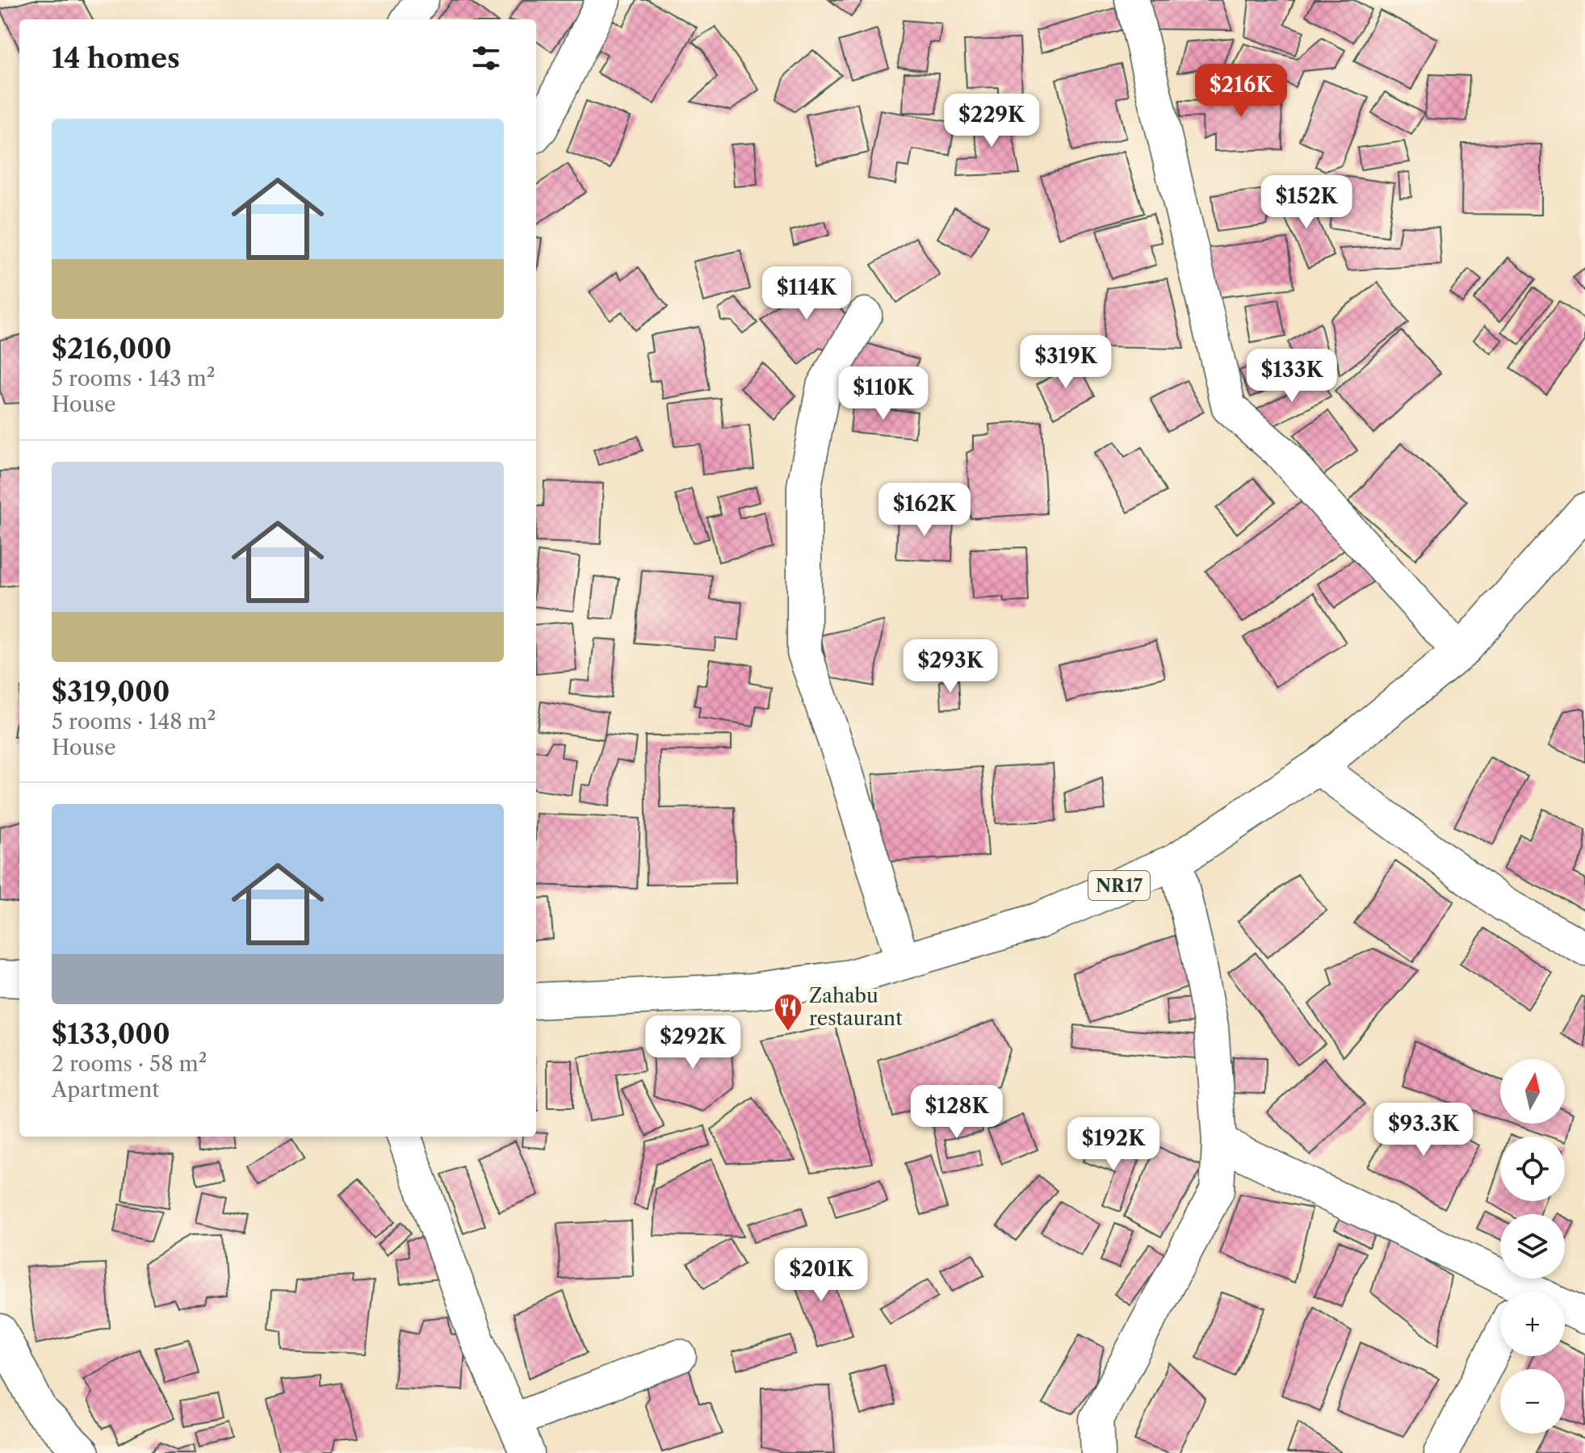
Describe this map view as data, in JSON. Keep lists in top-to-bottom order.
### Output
{
  "streets": {
    "main road": ["NR17"]
  },
  "places": {
    "restaurant": ["Zahabu restaurant"]
  },
  "north": "top",
  "page": {
    "heading": "14 homes",
    "price": [
      "$216K",
      "$229K",
      "$152K",
      "$114K",
      "$319K",
      "$133K",
      "$110K",
      "$162K",
      "$293K",
      "$292K",
      "$128K",
      "$93.3K",
      "$192K",
      "$201K"
    ],
    "list": [
      {
        "name": "$216,000",
        "note": "5 rooms · 143 m² · House"
      },
      {
        "name": "$319,000",
        "note": "5 rooms · 148 m² · House"
      },
      {
        "name": "$133,000",
        "note": "2 rooms · 58 m² · Apartment"
      }
    ],
    "map_buttons": ["+", "−"]
  }
}
